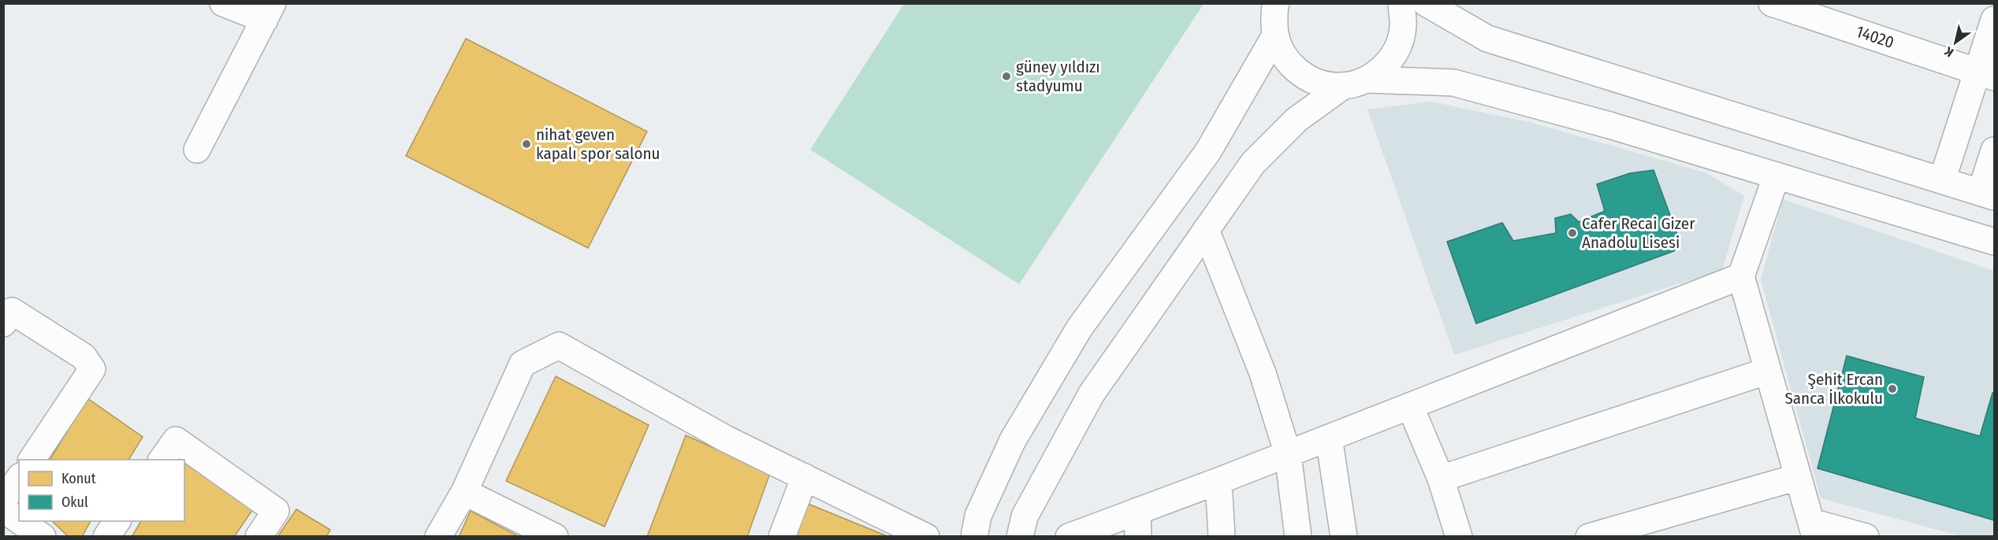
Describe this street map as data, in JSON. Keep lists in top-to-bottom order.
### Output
{
  "streets": {
    "street": ["14020"]
  },
  "places": [
    "güney yıldızı stadyumu",
    "nihat geven kapalı spor salonu",
    "Cafer Recai Gizer Anadolu Lisesi",
    "Şehit Ercan Sanca İlkokulu"
  ],
  "legend": ["Konut", "Okul"],
  "north": "bottom left"
}
